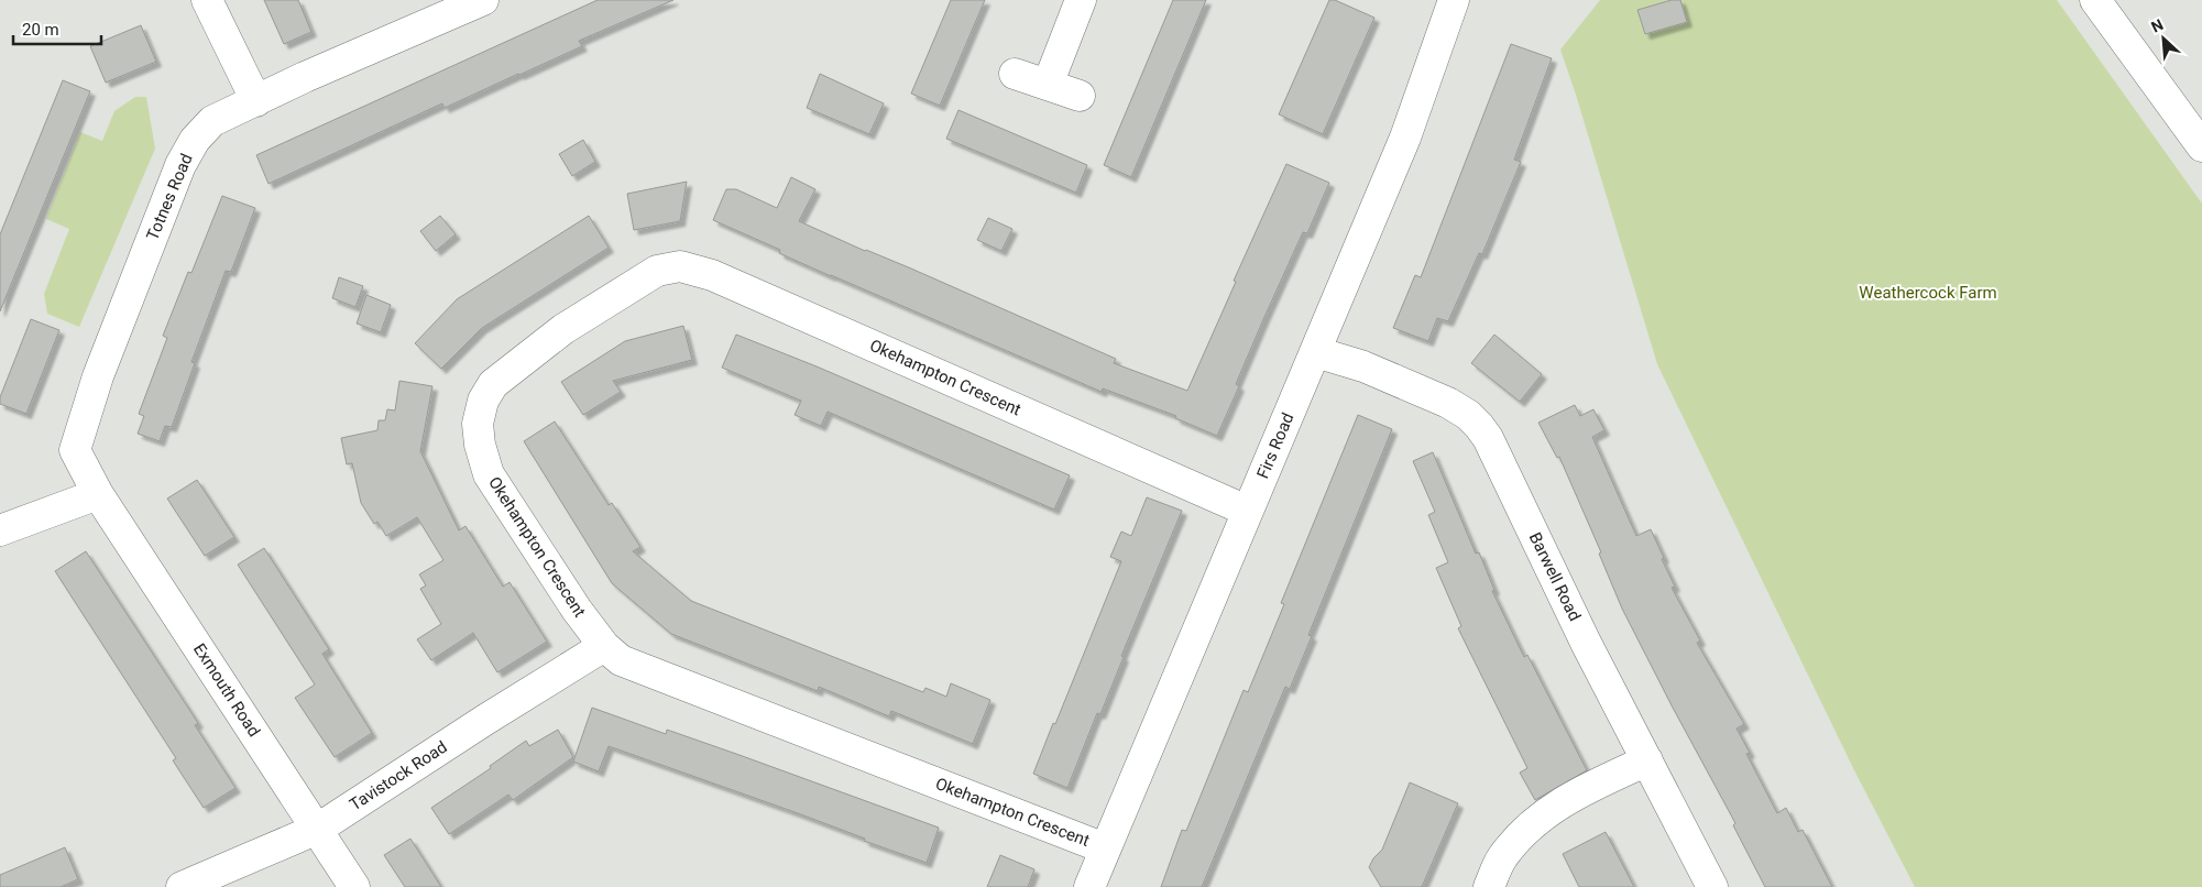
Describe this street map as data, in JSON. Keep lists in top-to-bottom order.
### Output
{
  "streets": {
    "street": [
      "Totnes Road",
      "Okehampton Crescent",
      "Firs Road",
      "Barwell Road",
      "Exmouth Road",
      "Tavistock Road"
    ]
  },
  "crossings": [
    ["Totnes Road", "Exmouth Road"],
    ["Okehampton Crescent", "Firs Road"],
    ["Okehampton Crescent", "Tavistock Road"],
    ["Firs Road", "Barwell Road"],
    ["Exmouth Road", "Tavistock Road"]
  ],
  "parks": ["Weathercock Farm"],
  "scale_bar": "20 m",
  "north": "top left"
}
